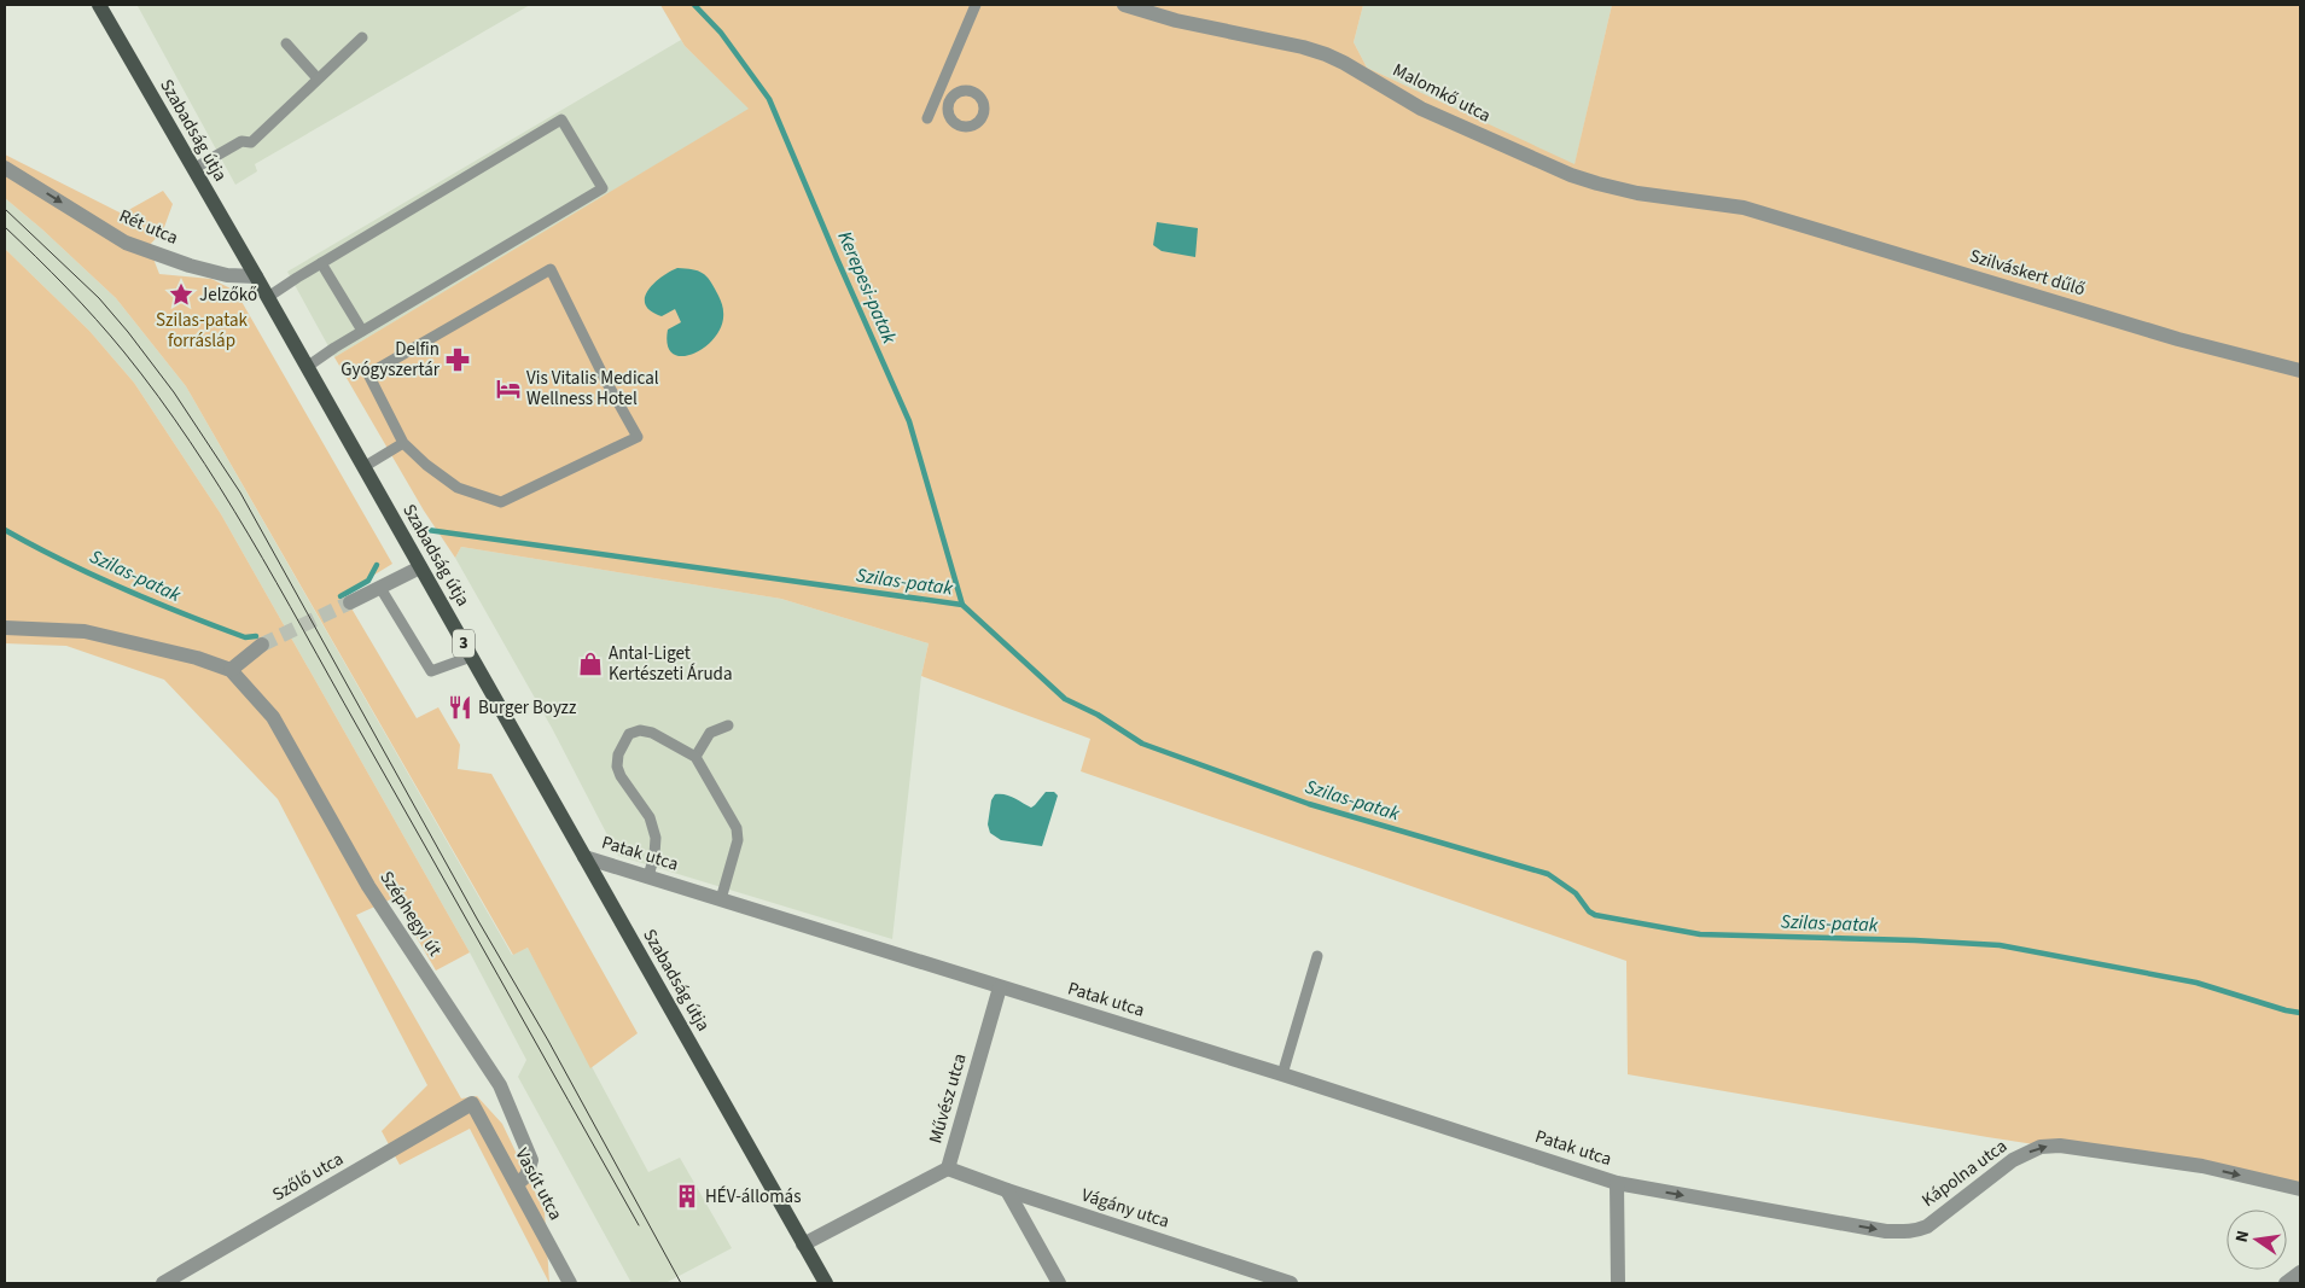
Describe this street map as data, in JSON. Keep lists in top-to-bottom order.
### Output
{
  "streets": {
    "main road": ["Szabadság útja", "3"],
    "street": [
      "Malomkő utca",
      "Rét utca",
      "Szilváskert dűlő",
      "Patak utca",
      "Széphegyi út",
      "Művész utca",
      "Kápolna utca",
      "Szőlő utca",
      "Vasút utca",
      "Vágány utca"
    ]
  },
  "crossings": [
    ["Malomkő utca", "Szilváskert dűlő"],
    ["Szabadság útja", "Rét utca"],
    ["Szabadság útja", "Patak utca"],
    ["Szabadság útja", "Művész utca"],
    ["Patak utca", "Művész utca"],
    ["Patak utca", "Kápolna utca"],
    ["Széphegyi út", "Vasút utca"],
    ["Művész utca", "Vágány utca"],
    ["Szőlő utca", "Vasút utca"]
  ],
  "one_way": ["Rét utca", "Kápolna utca"],
  "water": ["Kerepesi-patak", "Szilas-patak"],
  "parks": ["Szilas-patak forrásláp"],
  "places": {
    "place": ["Jelzőkő"],
    "pharmacy": ["Delfin Gyógyszertár"],
    "hotel": ["Vis Vitalis Medical Wellness Hotel"],
    "shop": ["Antal-Liget Kertészeti Áruda"],
    "restaurant": ["Burger Boyzz"],
    "building": ["HÉV-állomás"]
  },
  "north": "left"
}
